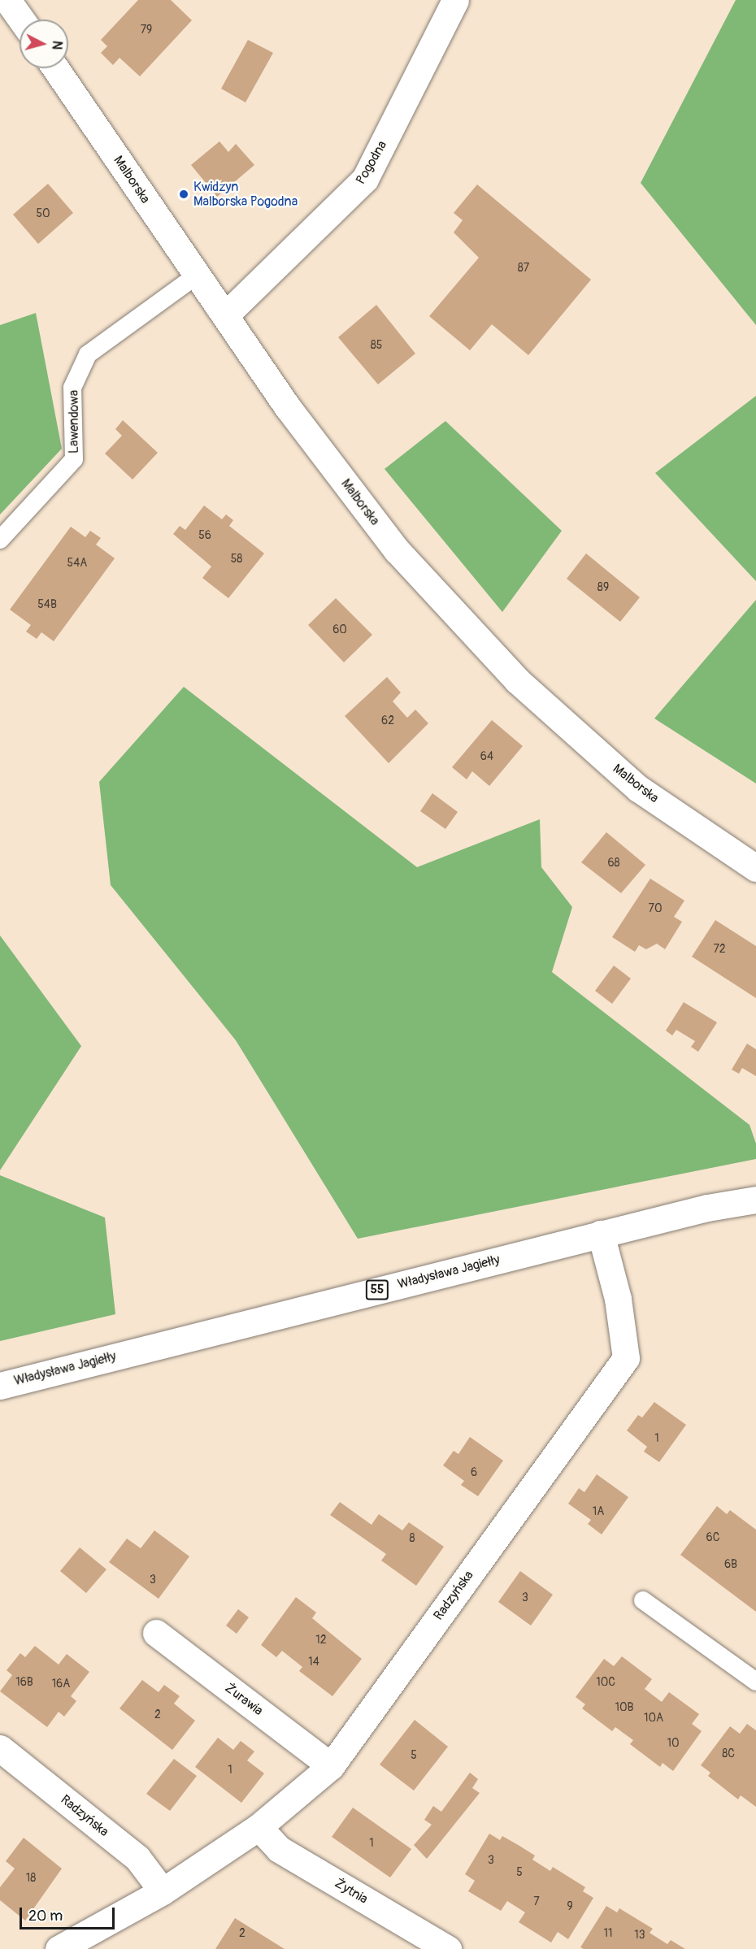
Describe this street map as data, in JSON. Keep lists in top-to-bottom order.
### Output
{
  "streets": {
    "street": [
      "Pogodna",
      "Malborska",
      "Władysława Jagiełły",
      "55",
      "Radzyńska",
      "Żurawia",
      "Żytnia"
    ],
    "lane": ["Lawendowa"]
  },
  "crossings": [
    ["Pogodna", "Malborska"],
    ["Malborska", "Lawendowa"],
    ["Władysława Jagiełły", "Radzyńska"],
    ["Radzyńska", "Żurawia"],
    ["Radzyńska", "Żytnia"]
  ],
  "places": ["Kwidzyn Malborska Pogodna"],
  "house_numbers": [
    "79",
    "50",
    "87",
    "85",
    "56",
    "58",
    "54A",
    "89",
    "54B",
    "60",
    "62",
    "64",
    "68",
    "70",
    "72",
    "1",
    "6",
    "1A",
    "6C",
    "8",
    "6B",
    "3",
    "3",
    "12",
    "14",
    "16B",
    "10C",
    "16A",
    "10B",
    "2",
    "10A",
    "10",
    "8C",
    "5",
    "1",
    "1",
    "3",
    "5",
    "18",
    "7",
    "9",
    "2",
    "11",
    "13"
  ],
  "scale_bar": "20 m",
  "north": "right"
}
